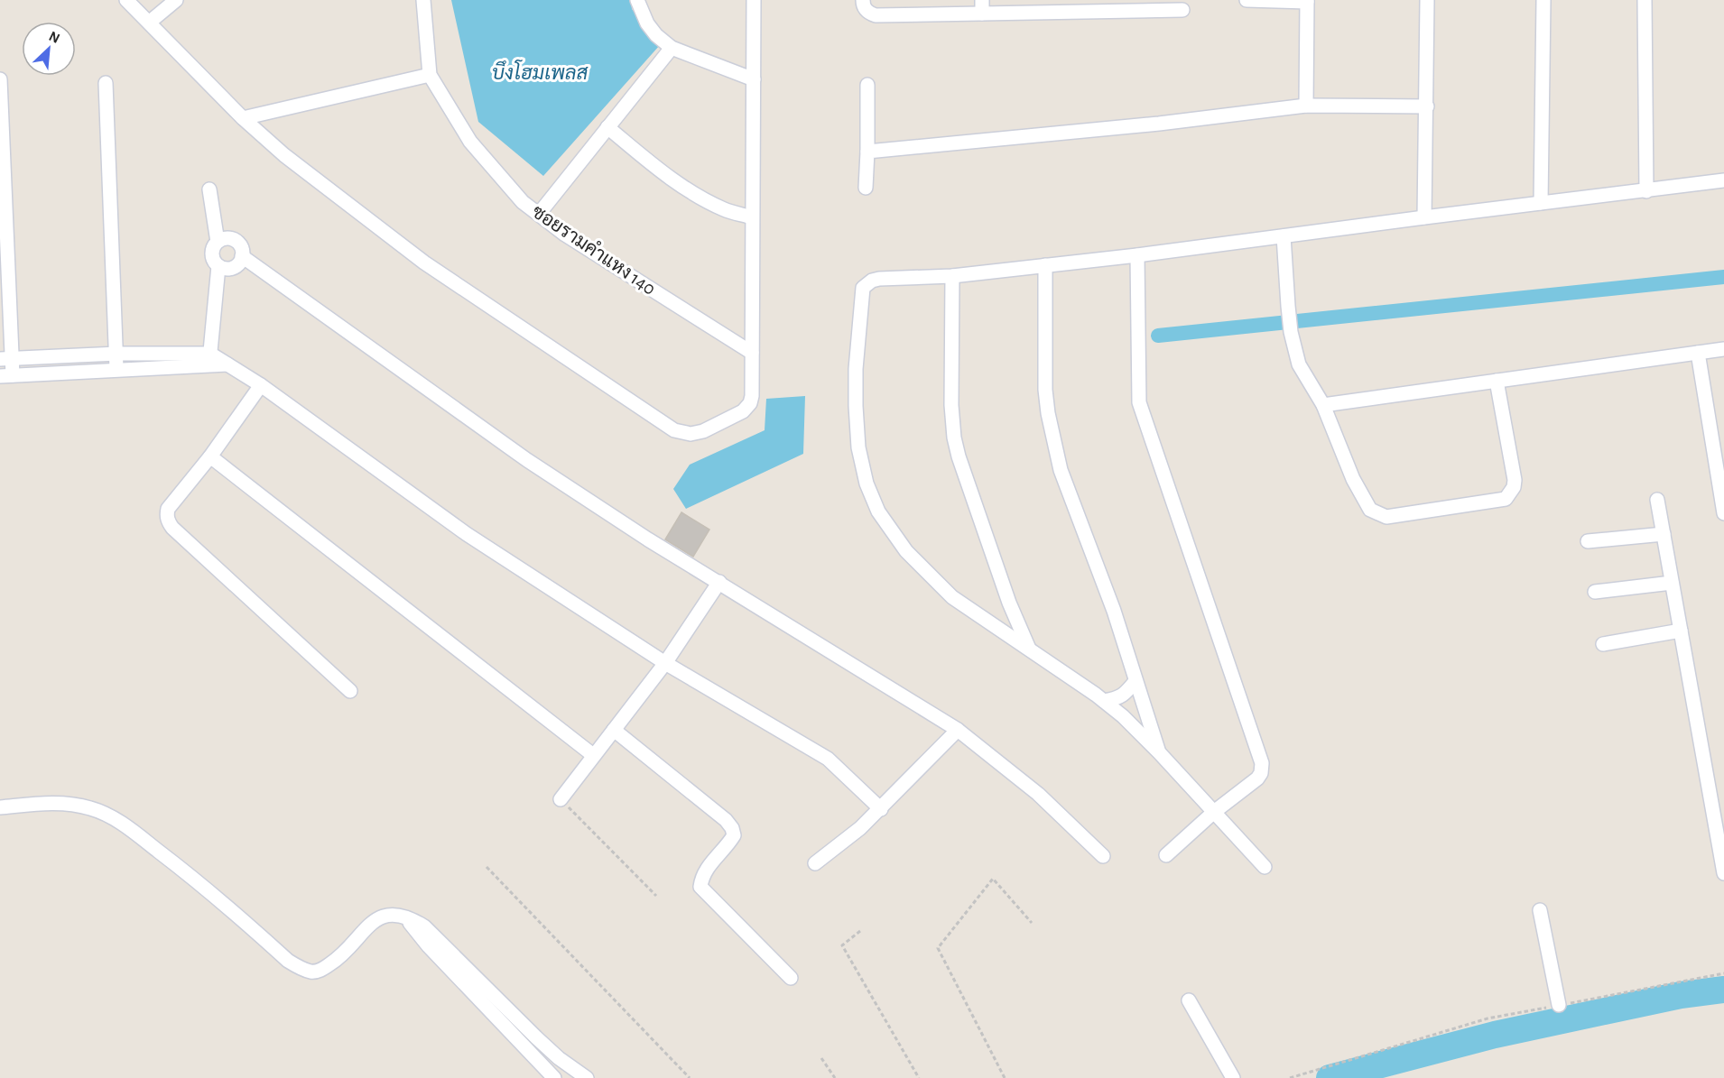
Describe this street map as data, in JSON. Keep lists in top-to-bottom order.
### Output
{
  "streets": {
    "street": ["ซอยรามคำแหง 140"]
  },
  "water": ["บึงโฮมเพลส"],
  "north": "top right"
}
